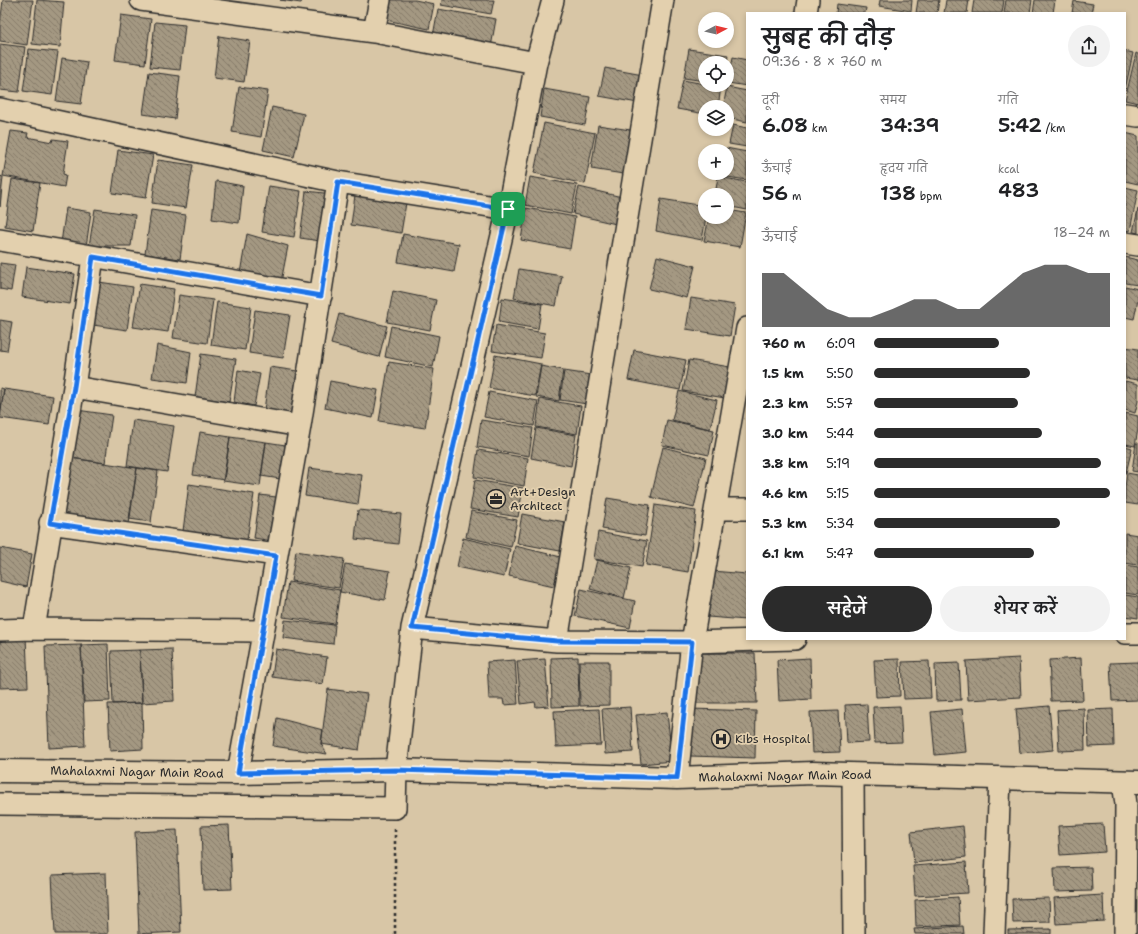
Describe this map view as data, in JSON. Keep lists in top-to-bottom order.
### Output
{
  "streets": {
    "street": ["Mahalaxmi Nagar Main Road"]
  },
  "places": {
    "office": ["Art+Design Architect"],
    "hospital": ["Kibs Hospital"]
  },
  "north": "right",
  "page": {
    "map_buttons": ["+", "−"],
    "heading": ["सुबह की दौड़", "09:36 · 8 × 760 m"],
    "stats": [
      ["दूरी", "6.08 km"],
      ["समय", "34:39"],
      ["गति", "5:42 /km"],
      ["ऊँचाई", "56 m"],
      ["हृदय गति", "138 bpm"],
      ["kcal", "483"]
    ],
    "chart": ["ऊँचाई", "18–24 m"],
    "list": [
      {
        "name": "760 m",
        "note": "6:09"
      },
      {
        "name": "1.5 km",
        "note": "5:50"
      },
      {
        "name": "2.3 km",
        "note": "5:57"
      },
      {
        "name": "3.0 km",
        "note": "5:44"
      },
      {
        "name": "3.8 km",
        "note": "5:19"
      },
      {
        "name": "4.6 km",
        "note": "5:15"
      },
      {
        "name": "5.3 km",
        "note": "5:34"
      },
      {
        "name": "6.1 km",
        "note": "5:47"
      }
    ],
    "buttons": ["सहेजें", "शेयर करें"]
  }
}
